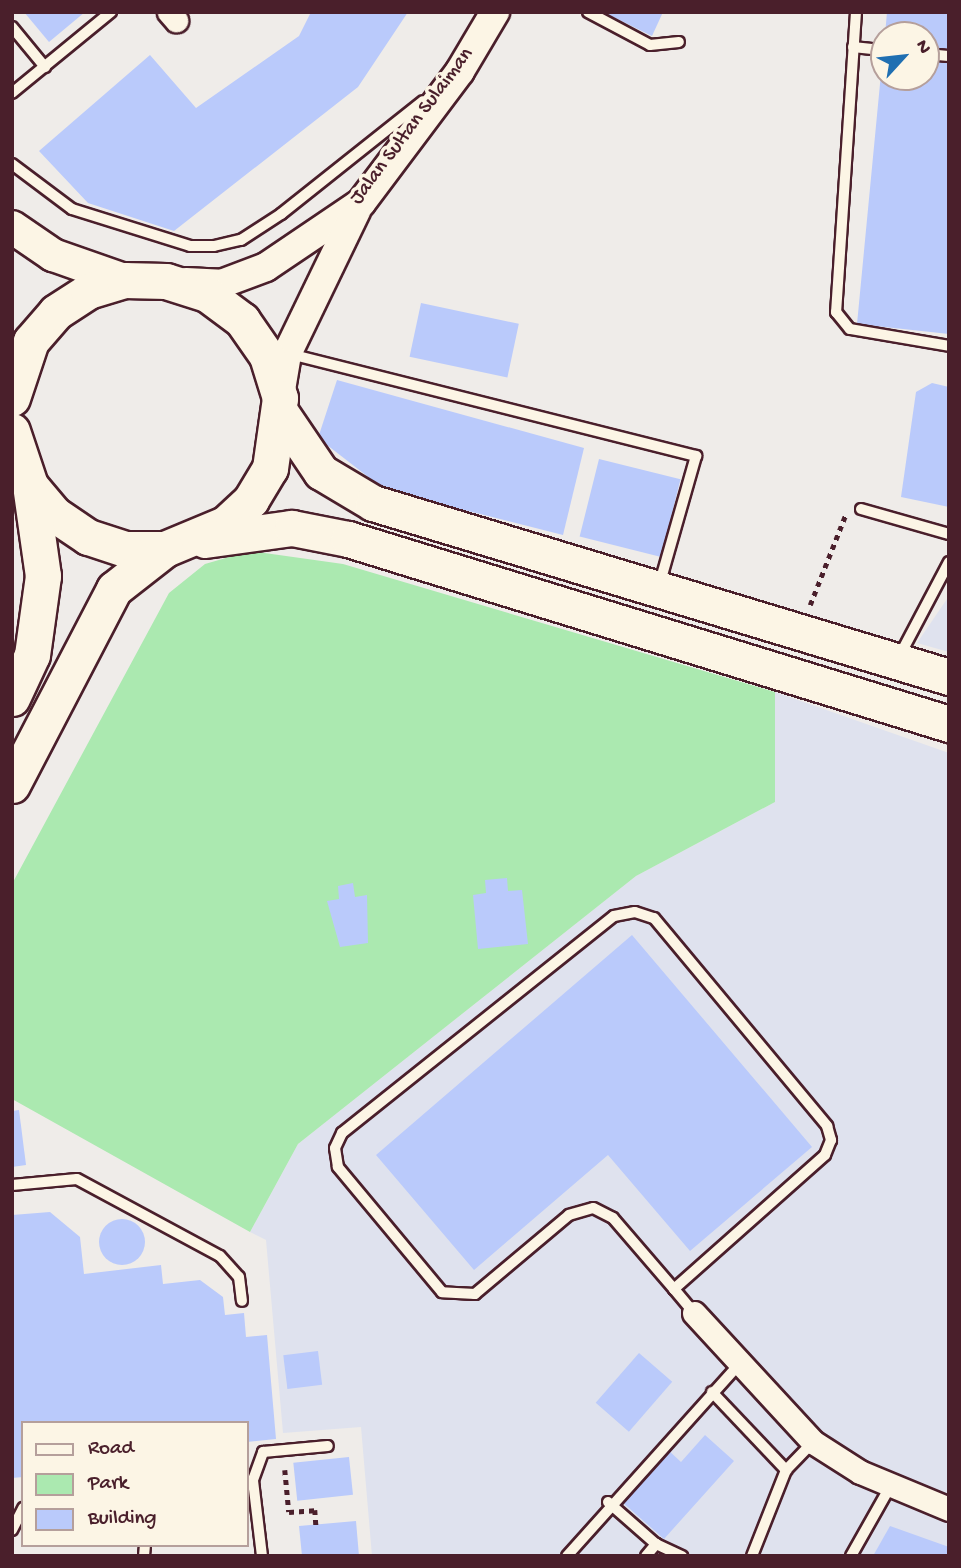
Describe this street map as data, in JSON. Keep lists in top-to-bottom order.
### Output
{
  "streets": {
    "street": ["Jalan Sultan Sulaiman"]
  },
  "legend": ["Road", "Park", "Building"],
  "north": "top right"
}
